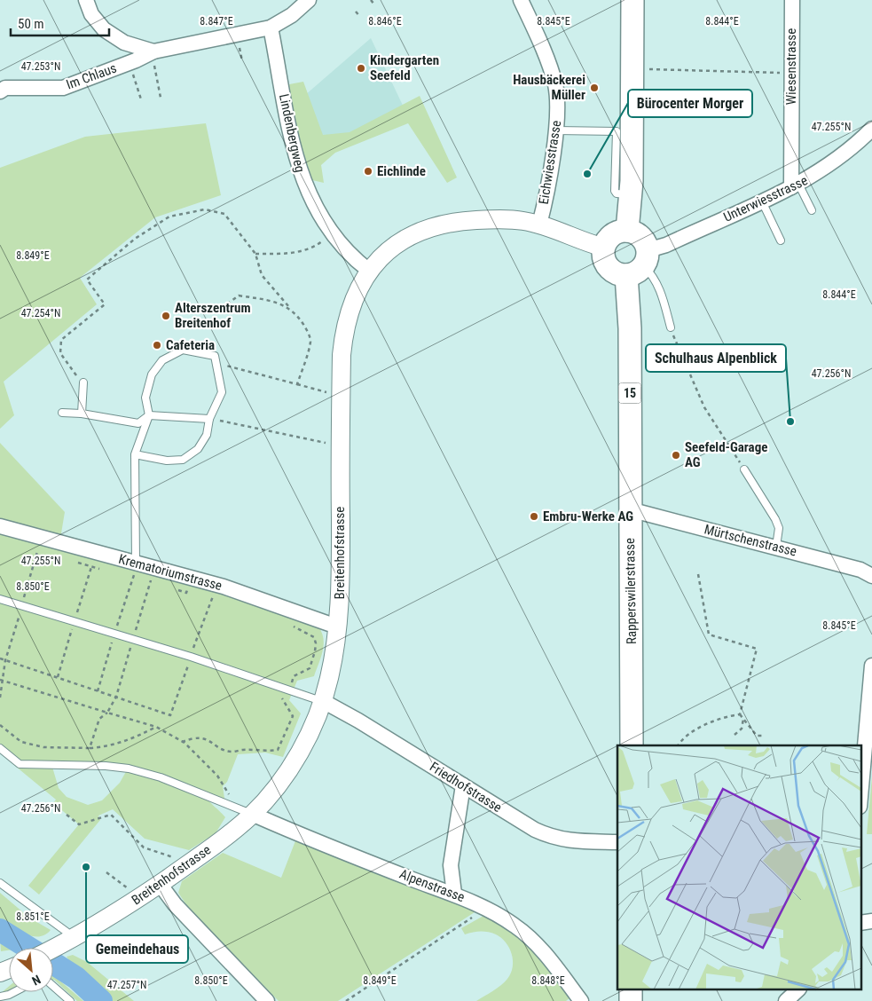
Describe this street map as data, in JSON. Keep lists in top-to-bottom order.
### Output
{
  "streets": {
    "main road": ["15", "Rapperswilerstrasse"],
    "street": [
      "Wiesenstrasse",
      "Im Chlaus",
      "Lindenbergweg",
      "Eichwiesstrasse",
      "Unterwiesstrasse",
      "Mürtschenstrasse",
      "Breitenhofstrasse",
      "Krematoriumstrasse",
      "Friedhofstrasse",
      "Alpenstrasse"
    ]
  },
  "crossings": [
    ["Wiesenstrasse", "Unterwiesstrasse"],
    ["Im Chlaus", "Lindenbergweg"],
    ["Lindenbergweg", "Breitenhofstrasse"],
    ["Eichwiesstrasse", "Breitenhofstrasse"],
    ["Unterwiesstrasse", "Breitenhofstrasse"],
    ["Unterwiesstrasse", "Rapperswilerstrasse"],
    ["Mürtschenstrasse", "Rapperswilerstrasse"],
    ["Breitenhofstrasse", "Krematoriumstrasse"],
    ["Breitenhofstrasse", "Rapperswilerstrasse"],
    ["Breitenhofstrasse", "Friedhofstrasse"],
    ["Breitenhofstrasse", "Alpenstrasse"]
  ],
  "places": [
    "Kindergarten Seefeld",
    "Hausbäckerei Müller",
    "Eichlinde",
    "Bürocenter Morger",
    "Alterszentrum Breitenhof",
    "Cafeteria",
    "Schulhaus Alpenblick",
    "Seefeld-Garage AG",
    "Embru-Werke AG",
    "Gemeindehaus"
  ],
  "scale_bar": "50 m",
  "north": "bottom right",
  "coordinates": [
    "8.847°E",
    "8.846°E",
    "8.845°E",
    "8.844°E",
    "47.253°N",
    "47.255°N",
    "8.849°E",
    "47.254°N",
    "47.256°N",
    "8.850°E",
    "8.851°E",
    "8.848°E",
    "47.257°N"
  ]
}
